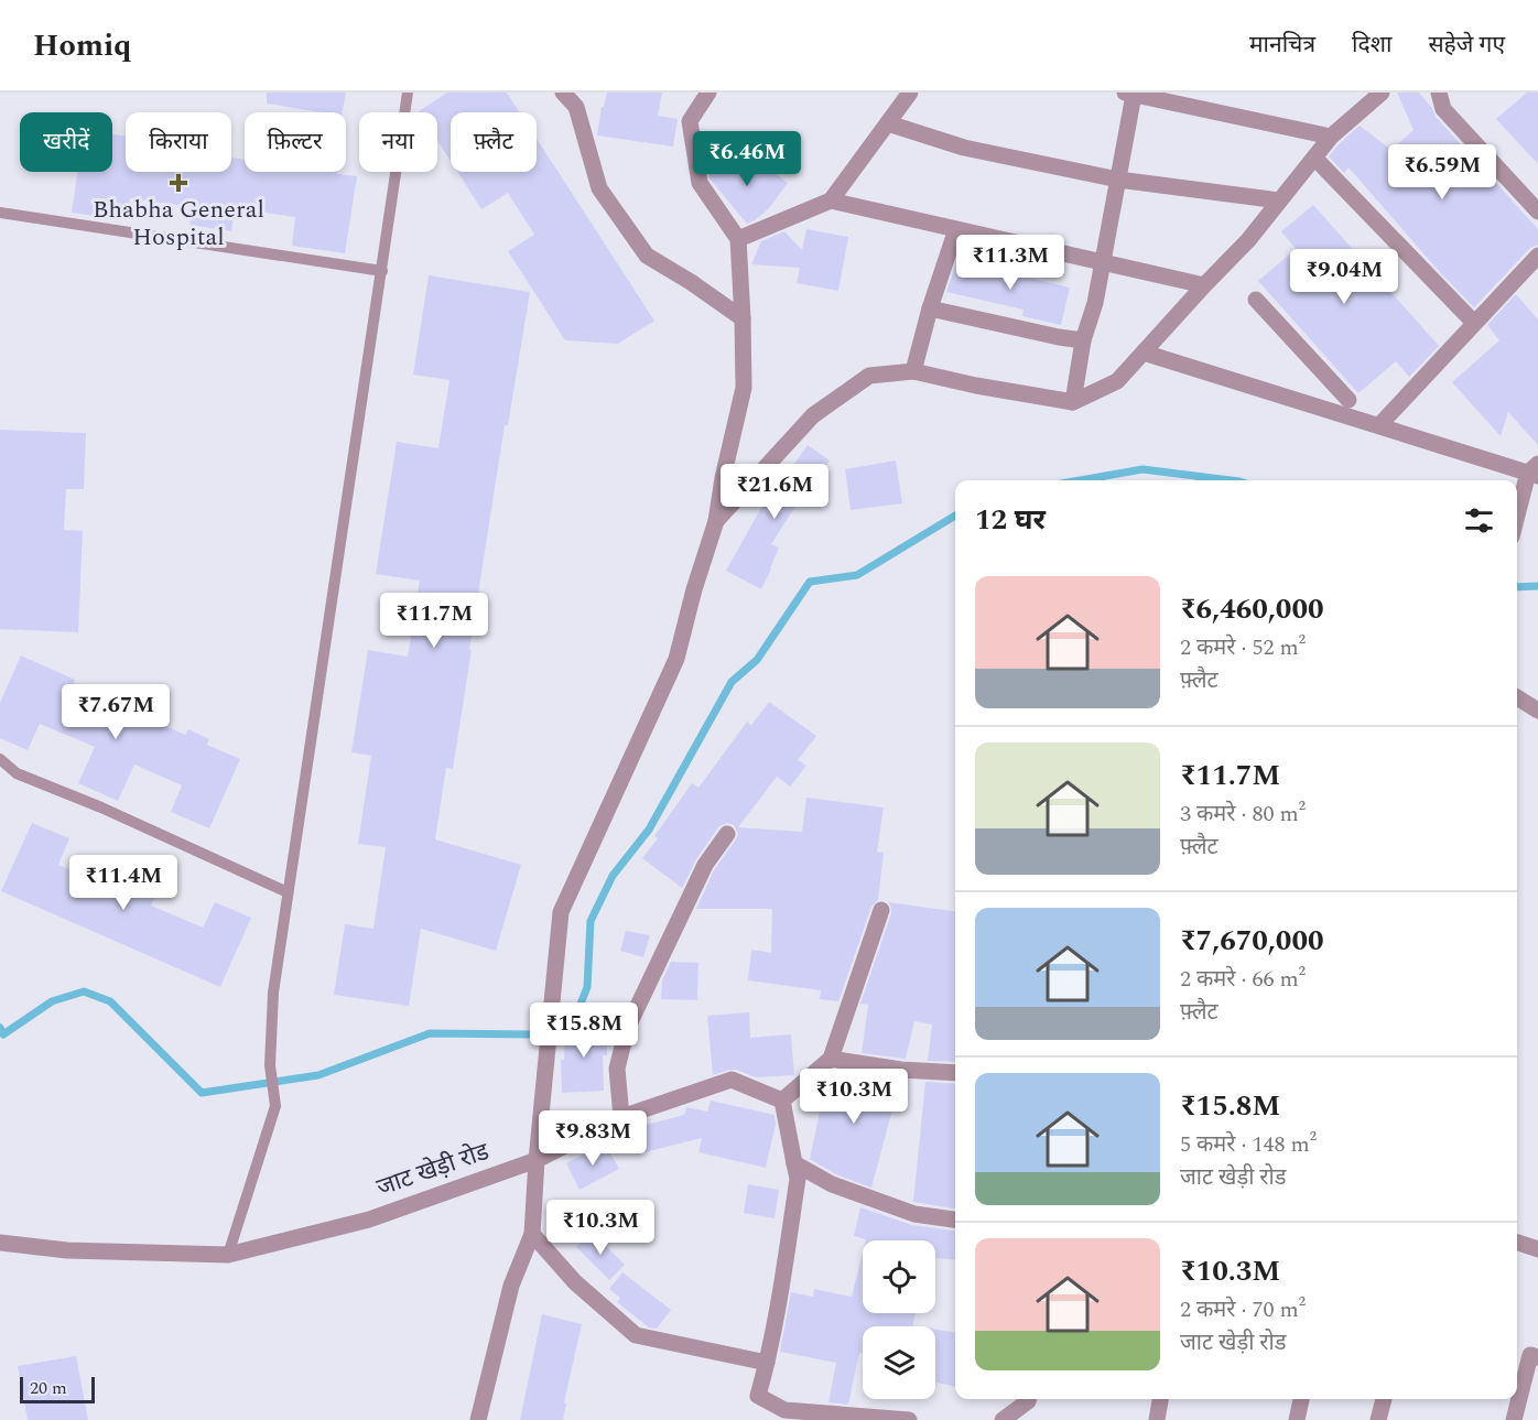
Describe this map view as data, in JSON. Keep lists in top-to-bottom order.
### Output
{
  "streets": {
    "street": ["जाट खेड़ी रोड"]
  },
  "places": {
    "health": ["Bhabha General Hospital"]
  },
  "scale_bar": "20 m",
  "page": {
    "header": "Homiq",
    "nav": ["मानचित्र", "दिशा", "सहेजे गए"],
    "chip": [
      "खरीदें",
      "किराया",
      "फ़िल्टर",
      "नया",
      "फ़्लैट"
    ],
    "price": [
      "₹6.46M",
      "₹6.59M",
      "₹11.3M",
      "₹9.04M",
      "₹21.6M",
      "₹11.7M",
      "₹7.67M",
      "₹11.4M",
      "₹15.8M",
      "₹10.3M",
      "₹9.83M",
      "₹10.3M"
    ],
    "heading": "12 घर",
    "list": [
      {
        "name": "₹6,460,000",
        "note": "2 कमरे · 52 m² · फ़्लैट"
      },
      {
        "name": "₹11.7M",
        "note": "3 कमरे · 80 m² · फ़्लैट"
      },
      {
        "name": "₹7,670,000",
        "note": "2 कमरे · 66 m² · फ़्लैट"
      },
      {
        "name": "₹15.8M",
        "note": "5 कमरे · 148 m² · जाट खेड़ी रोड"
      },
      {
        "name": "₹10.3M",
        "note": "2 कमरे · 70 m² · जाट खेड़ी रोड"
      }
    ],
    "scale": "20 m"
  }
}
